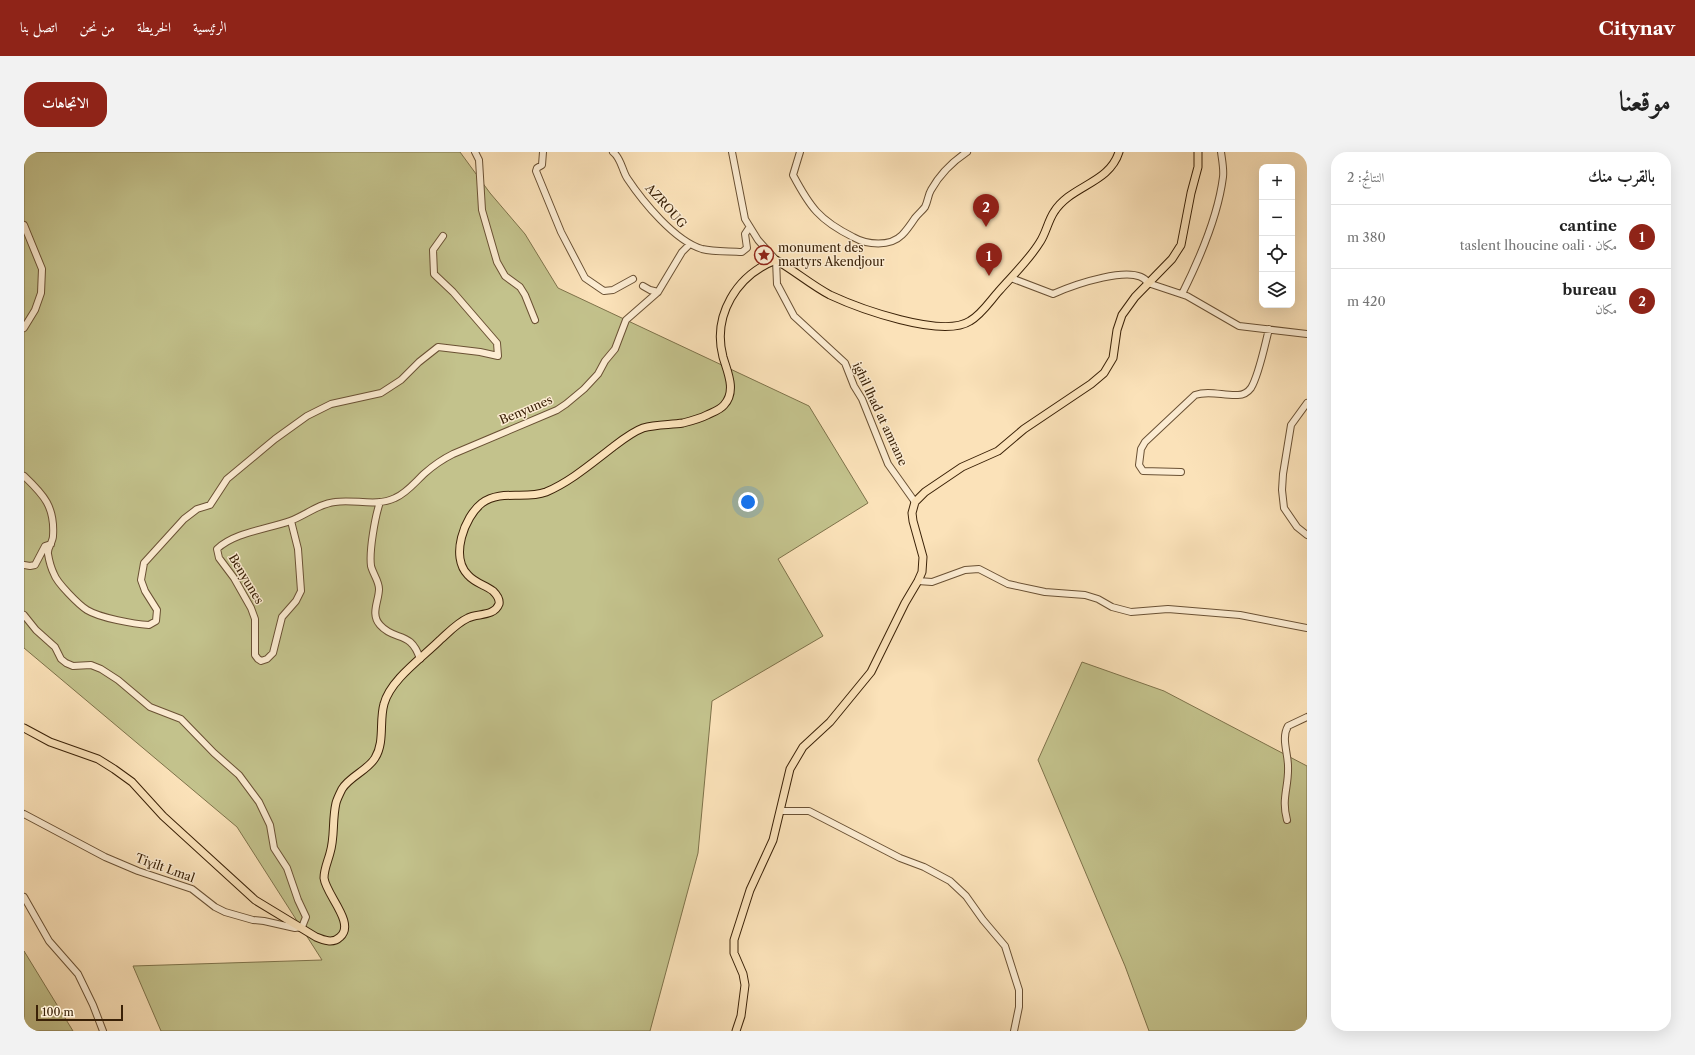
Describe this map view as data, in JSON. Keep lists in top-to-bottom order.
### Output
{
  "streets": {
    "street": [
      "AZROUG",
      "Benyunes",
      "ighil lhad at amrane",
      "Tiɣilt Lmal"
    ]
  },
  "crossings": [
    ["AZROUG", "Benyunes"]
  ],
  "places": {
    "place": ["monument des martyrs Akendjour"]
  },
  "scale_bar": "100 m",
  "page": {
    "header": "Citynav",
    "nav": [
      "الرئيسية",
      "الخريطة",
      "من نحن",
      "اتصل بنا"
    ],
    "title": "موقعنا",
    "buttons": "الاتجاهات",
    "heading": ["بالقرب منك", "النتائج: 2"],
    "map_buttons": ["+", "−"],
    "pins": ["2", "1"],
    "list": [
      {
        "mark": "1",
        "name": "cantine",
        "note": "مكان · taslent lhoucine oali",
        "value": "380 m"
      },
      {
        "mark": "2",
        "name": "bureau",
        "note": "مكان",
        "value": "420 m"
      }
    ],
    "scale": "100 m"
  }
}
